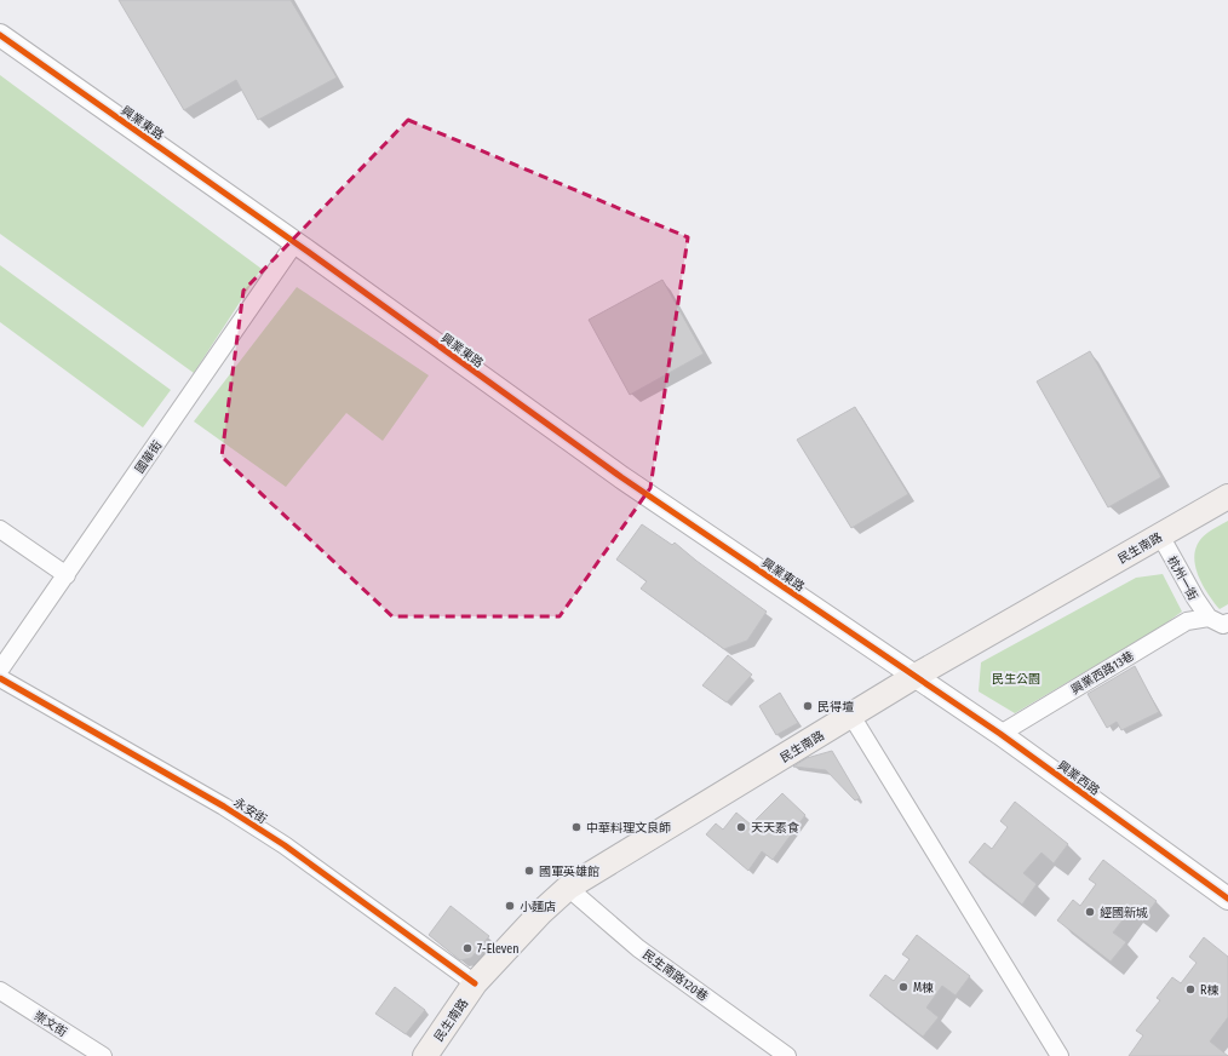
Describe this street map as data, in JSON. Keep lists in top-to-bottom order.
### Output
{
  "streets": {
    "main road": ["民生南路"],
    "street": [
      "興業東路",
      "國華街",
      "杭州一街",
      "興業西路13巷",
      "興業西路",
      "永安街",
      "民生南路120巷",
      "崇文街"
    ]
  },
  "crossings": [
    ["興業東路", "國華街"],
    ["興業東路", "民生南路"],
    ["興業東路", "興業西路"],
    ["民生南路", "杭州一街"],
    ["民生南路", "興業西路"],
    ["民生南路", "永安街"],
    ["民生南路", "民生南路120巷"],
    ["杭州一街", "興業西路13巷"],
    ["興業西路13巷", "興業西路"]
  ],
  "parks": ["民生公園"],
  "places": [
    "民得壇",
    "中華料理文良師",
    "天天素食",
    "國軍英雄館",
    "小麵店",
    "經國新城",
    "7-Eleven",
    "M棟",
    "R棟"
  ]
}
